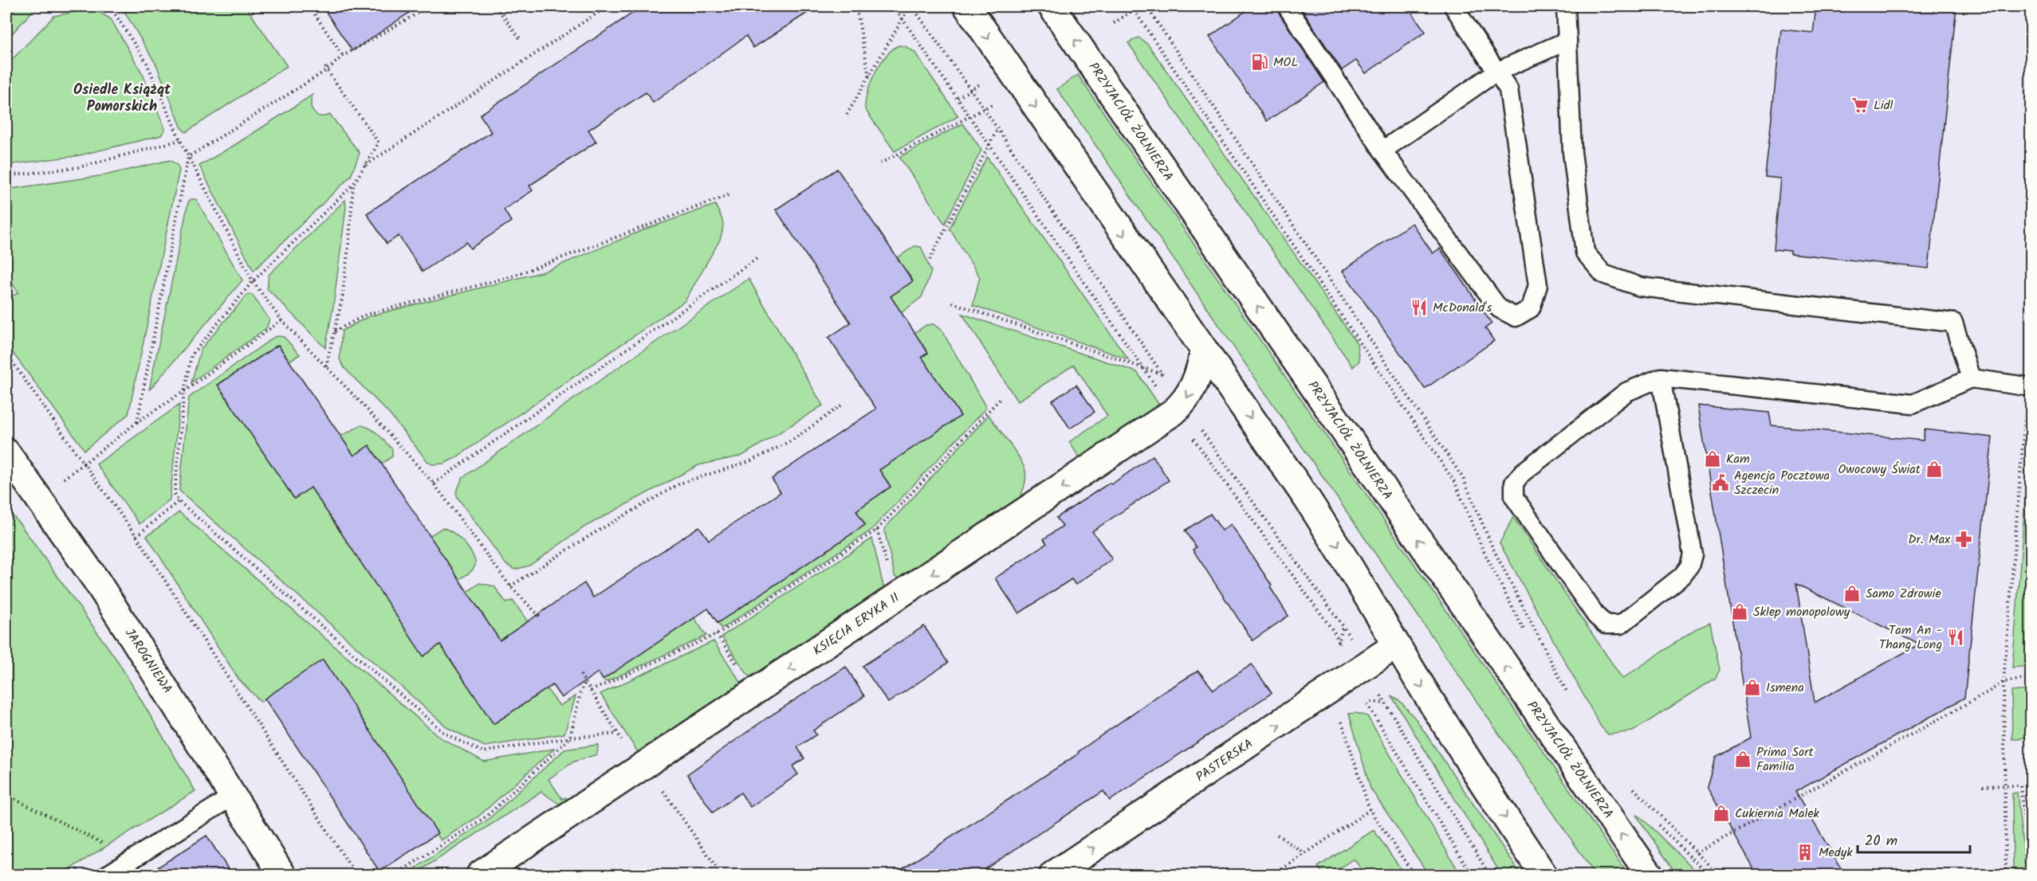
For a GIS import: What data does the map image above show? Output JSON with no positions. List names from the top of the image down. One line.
{"streets":{"street":["PRZYJACIÓŁ ŻOŁNIERZA","KSIĘCIA ERYKA II","JAROGNIEWA","PASTERSKA"]},"one_way":["KSIĘCIA ERYKA II","PASTERSKA"],"districts":["Osiedle Książąt Pomorskich"],"places":{"fuel station":["MOL"],"supermarket":["Lidl"],"restaurant":["McDonald's","Tam An - Thang Long"],"shop":["Kam","Owocowy Świat","Samo Zdrowie","Sklep monopolowy","Ismena","Prima Sort Familia","Cukiernia Malek"],"public building":["Agencja Pocztowa Szczecin"],"pharmacy":["Dr. Max"],"building":["Medyk"]},"scale_bar":"20 m"}
